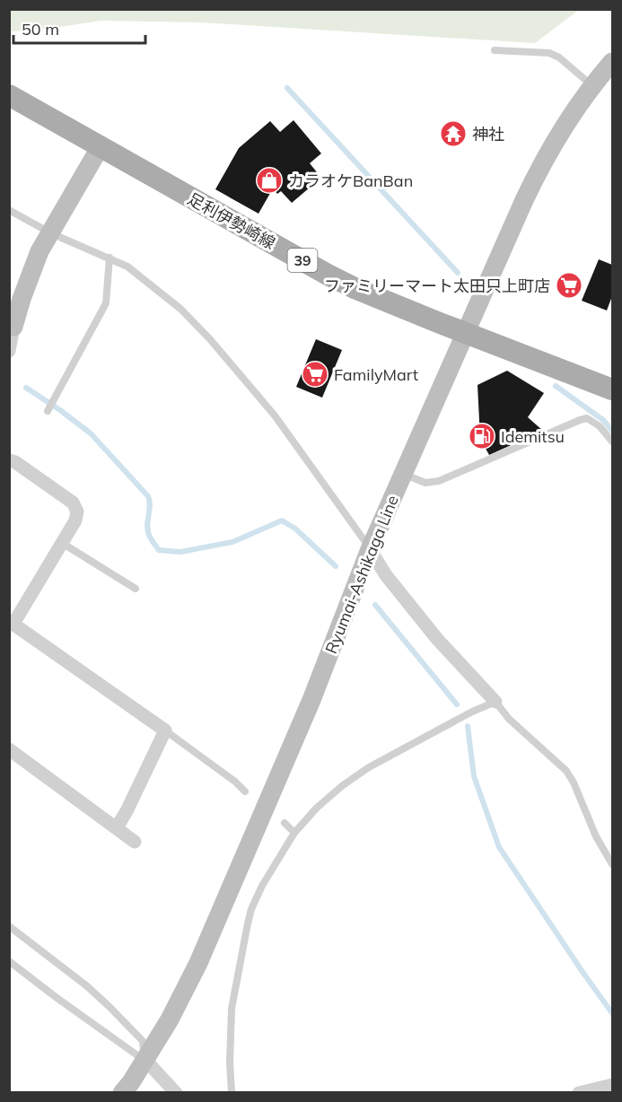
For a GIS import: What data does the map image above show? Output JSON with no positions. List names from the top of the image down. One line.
{"streets":{"main road":["足利伊勢崎線","39","Ryumai-Ashikaga Line"]},"crossings":[["足利伊勢崎線","Ryumai-Ashikaga Line"]],"places":{"temple":["神社"],"shop":["カラオケBanBan"],"supermarket":["ファミリーマート太田只上町店","FamilyMart"],"fuel station":["Idemitsu"]},"scale_bar":"50 m"}
